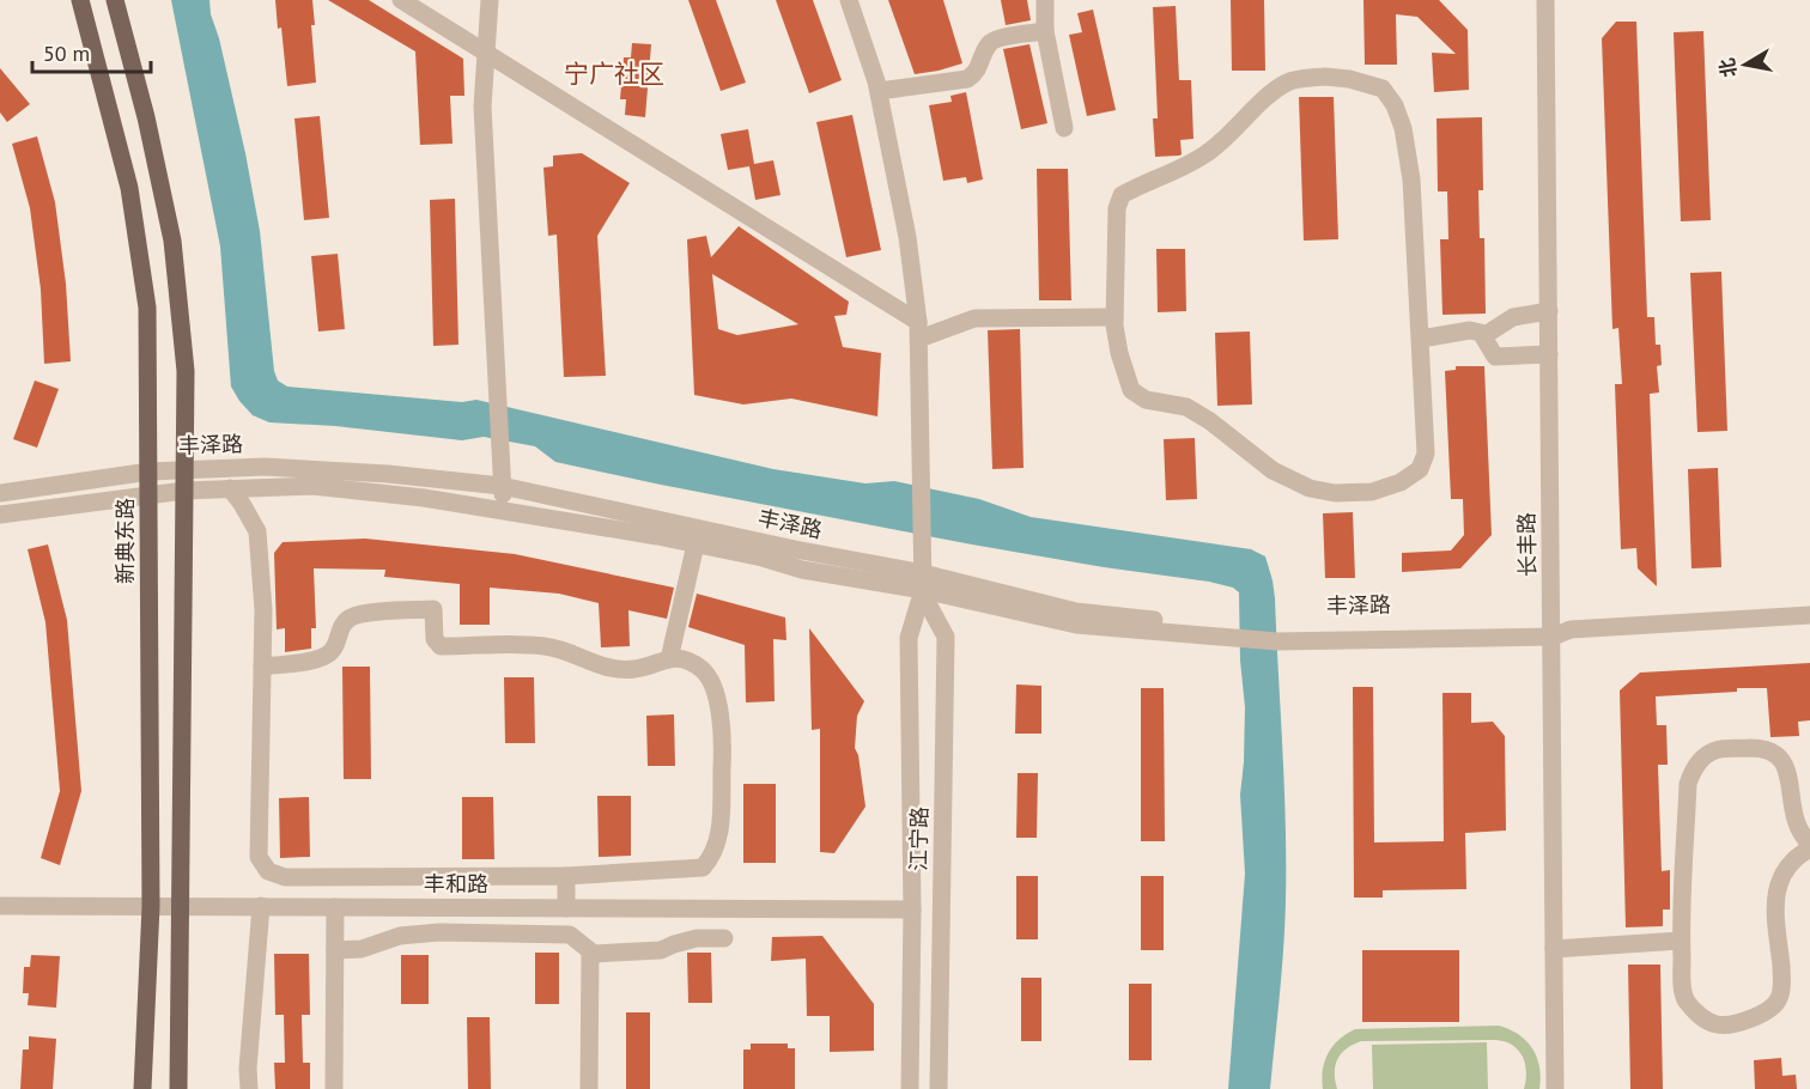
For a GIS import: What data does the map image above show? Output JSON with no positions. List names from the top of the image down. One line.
{"streets":{"main road":["新典东路"],"street":["丰泽路","长丰路","江宁路","丰和路"]},"crossings":[["丰泽路","新典东路"],["丰泽路","长丰路"],["丰泽路","江宁路"],["新典东路","丰和路"],["江宁路","丰和路"]],"districts":["宁广社区"],"scale_bar":"50 m","north":"left"}
